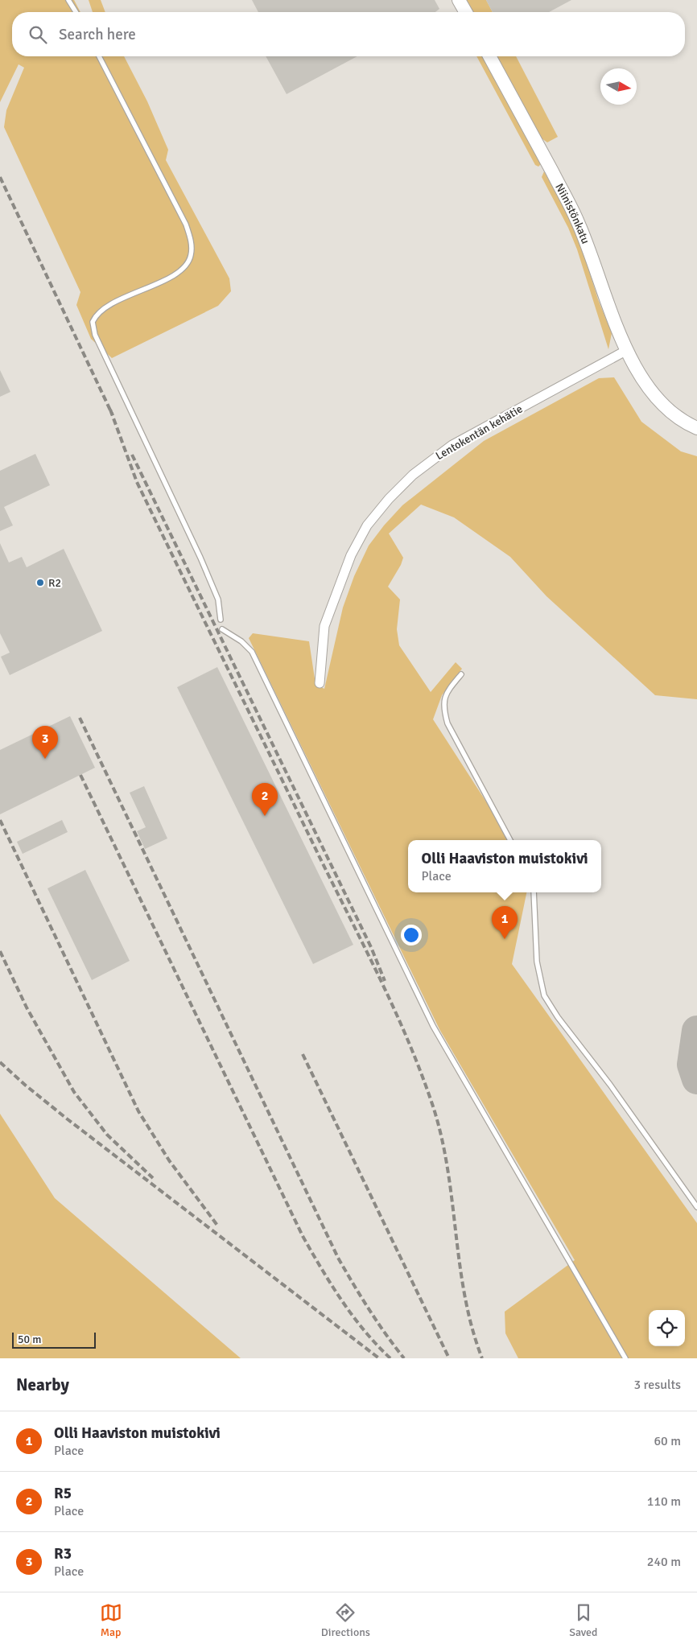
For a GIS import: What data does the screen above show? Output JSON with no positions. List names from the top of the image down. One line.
{"streets":{"street":["Niinistönkatu","Lentokentän kehätie"]},"crossings":[["Niinistönkatu","Lentokentän kehätie"]],"places":["R2"],"scale_bar":"50 m","north":"right","page":{"search":"Search here","pins":["3","2","1"],"popup":["Olli Haaviston muistokivi","Place"],"scale":"50 m","heading":["Nearby","3 results"],"list":[{"mark":"1","name":"Olli Haaviston muistokivi","note":"Place","value":"60 m"},{"mark":"2","name":"R5","note":"Place","value":"110 m"},{"mark":"3","name":"R3","note":"Place","value":"240 m"}],"nav":["Map","Directions","Saved"]}}
